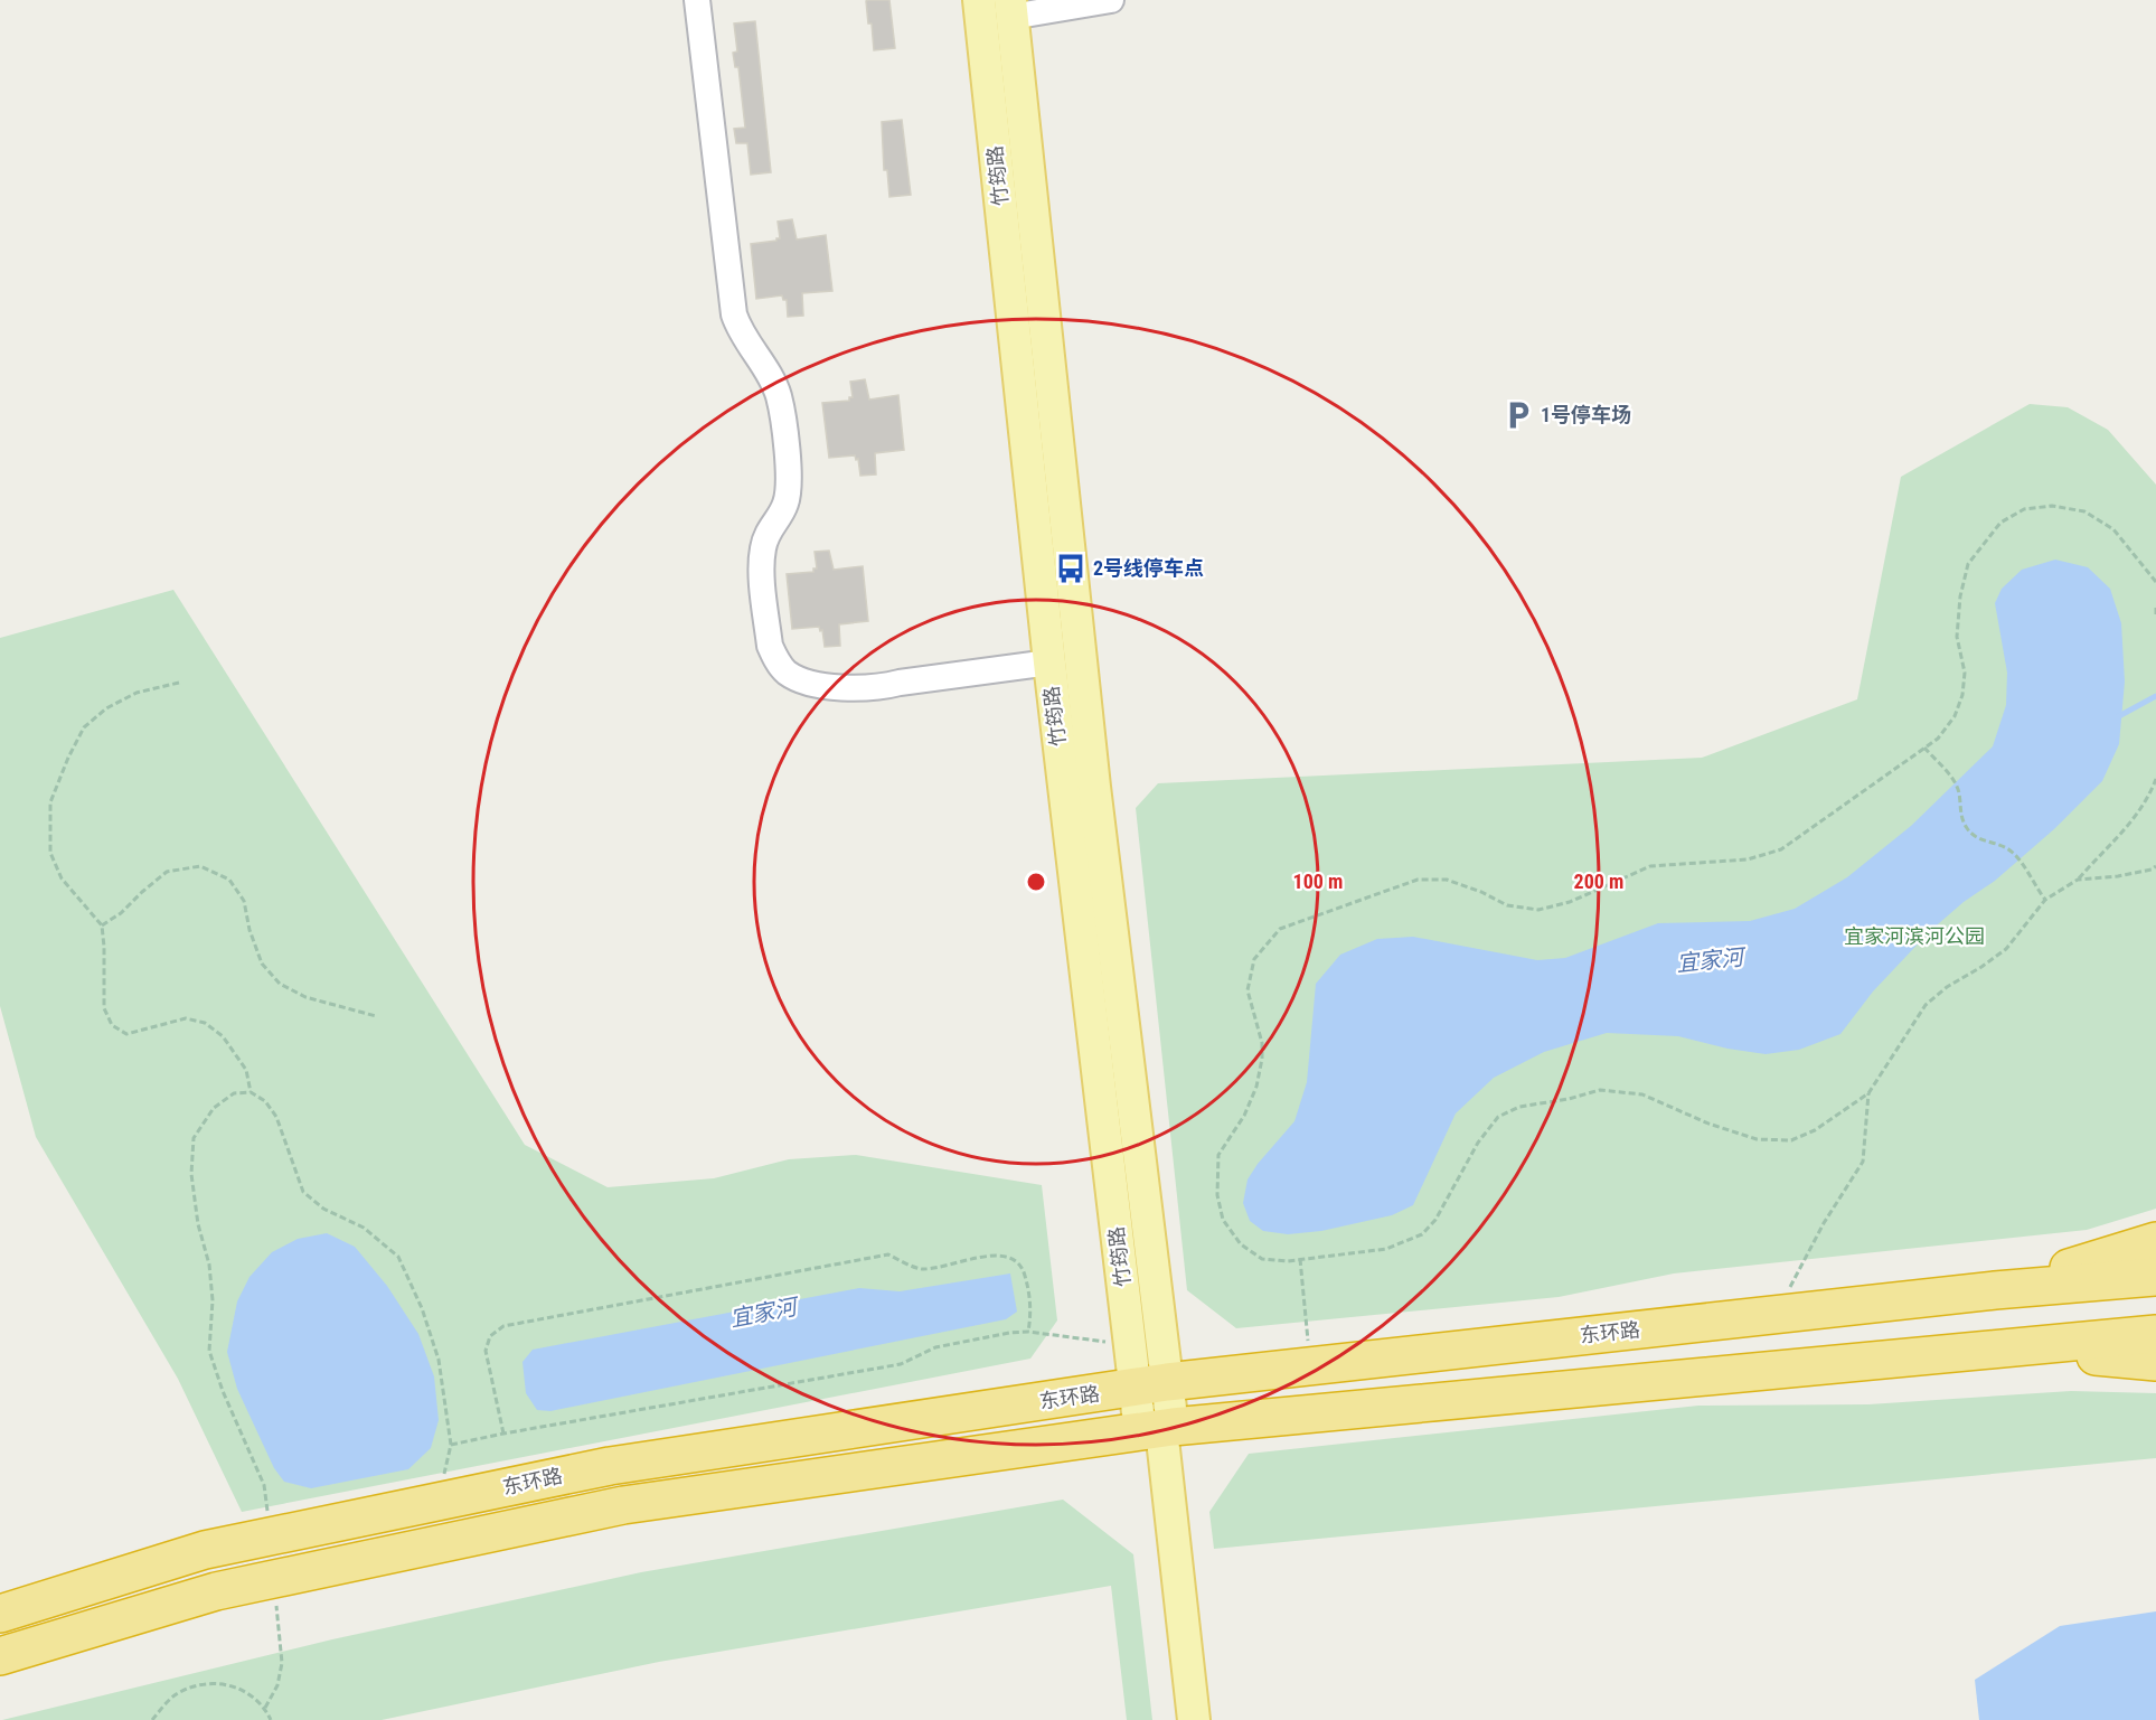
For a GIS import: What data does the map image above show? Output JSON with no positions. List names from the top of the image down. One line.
{"streets":{"highway":["东环路"],"main road":["竹筠路"]},"crossings":[["竹筠路","东环路"]],"water":["宜家河"],"parks":["宜家河滨河公园"],"places":{"parking":["1号停车场"],"bus stop":["2号线停车点"]},"rings":["100 m","200 m"]}
